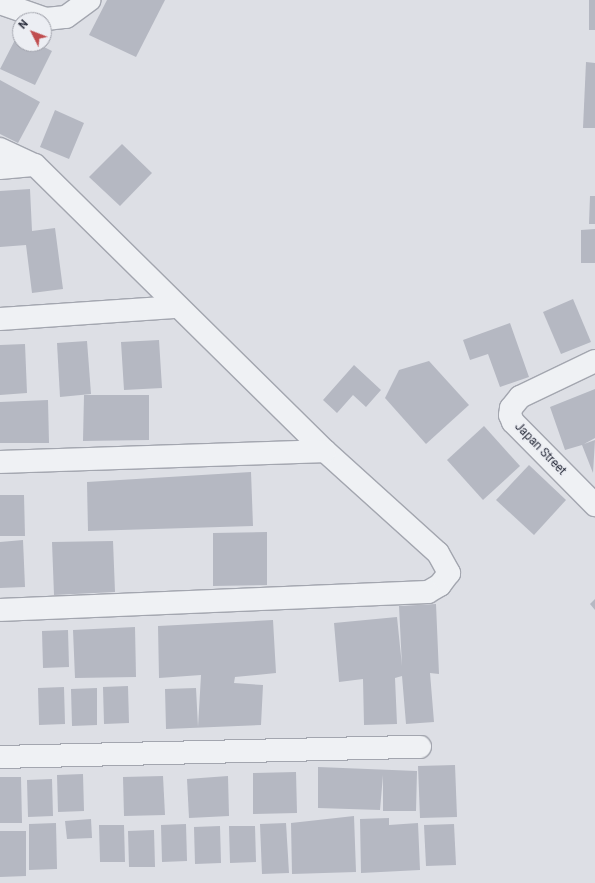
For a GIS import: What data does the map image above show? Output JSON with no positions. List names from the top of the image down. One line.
{"streets":{"street":["Japan Street"]},"north":"top left"}
